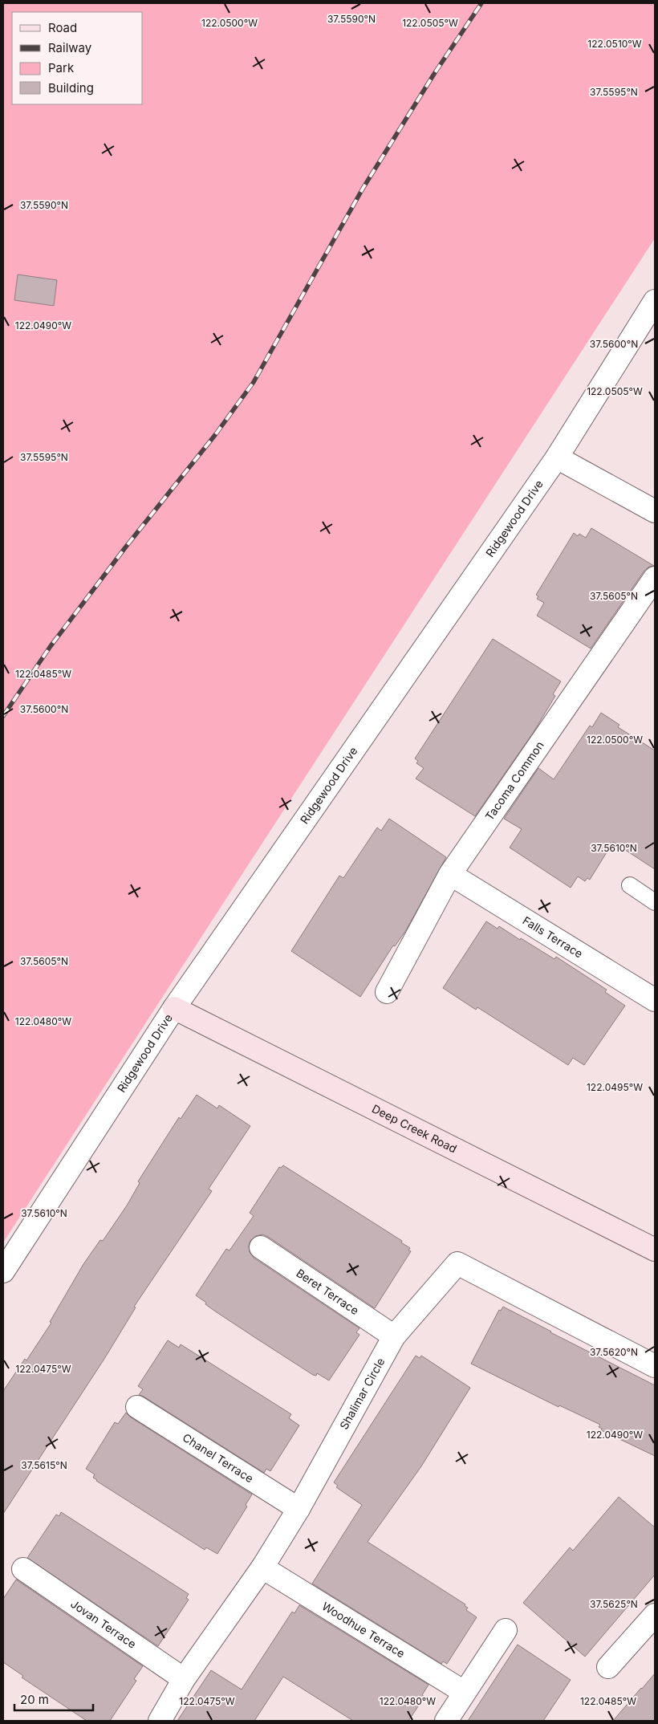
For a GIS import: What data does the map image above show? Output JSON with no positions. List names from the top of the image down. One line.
{"streets":{"street":["Ridgewood Drive","Tacoma Common","Falls Terrace","Deep Creek Road","Beret Terrace","Shalimar Circle","Chanel Terrace","Jovan Terrace","Woodhue Terrace"]},"crossings":[["Ridgewood Drive","Deep Creek Road"],["Tacoma Common","Falls Terrace"],["Beret Terrace","Shalimar Circle"],["Shalimar Circle","Chanel Terrace"],["Shalimar Circle","Jovan Terrace"],["Shalimar Circle","Woodhue Terrace"]],"legend":["Road","Railway","Park","Building"],"scale_bar":"20 m","coordinates":["37.5590°N","122.0500°W","122.0505°W","122.0510°W","37.5595°N","122.0490°W","37.5600°N","37.5605°N","122.0485°W","37.5610°N","122.0480°W","122.0495°W","37.5620°N","122.0475°W","37.5615°N","37.5625°N"]}
